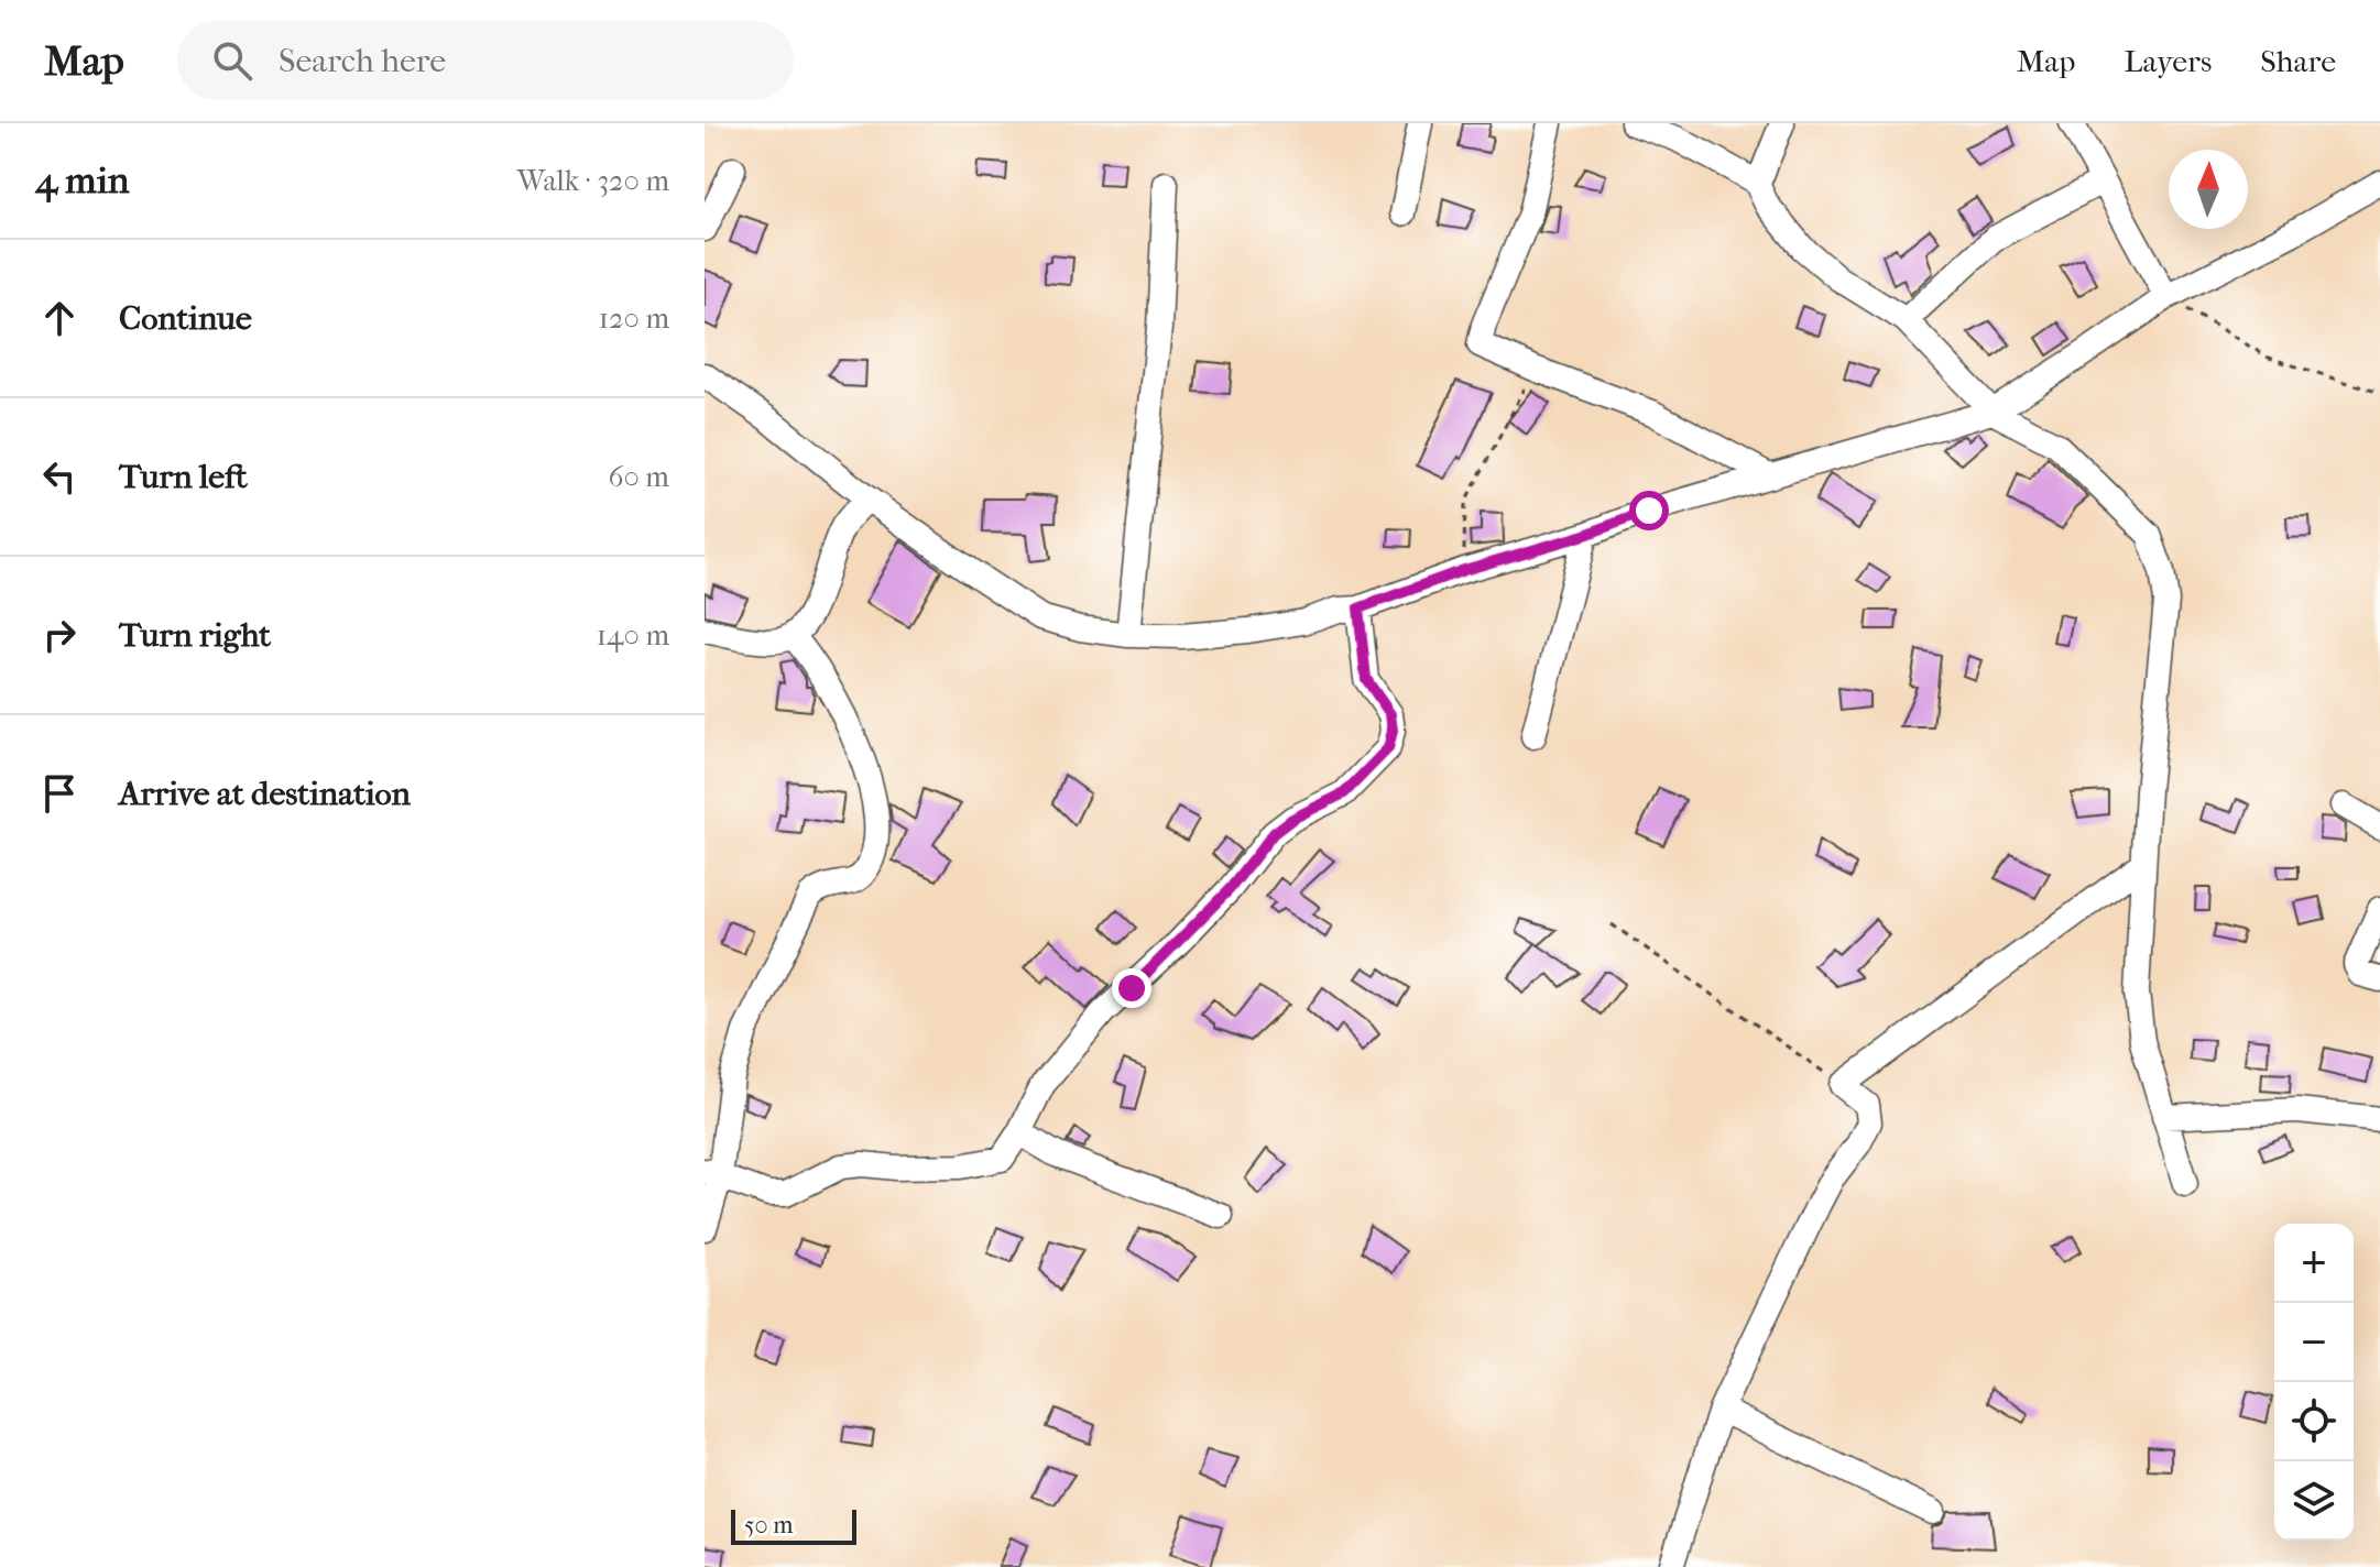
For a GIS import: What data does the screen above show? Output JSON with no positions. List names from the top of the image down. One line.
{"scale_bar":"50 m","north":"top","page":{"header":"Map","search":"Search here","nav":["Map","Layers","Share"],"heading":["4 min","Walk · 320 m"],"list":[["Continue","120 m"],["Turn left","60 m"],["Turn right","140 m"],"Arrive at destination"],"map_buttons":["+","−"],"scale":"50 m"}}
